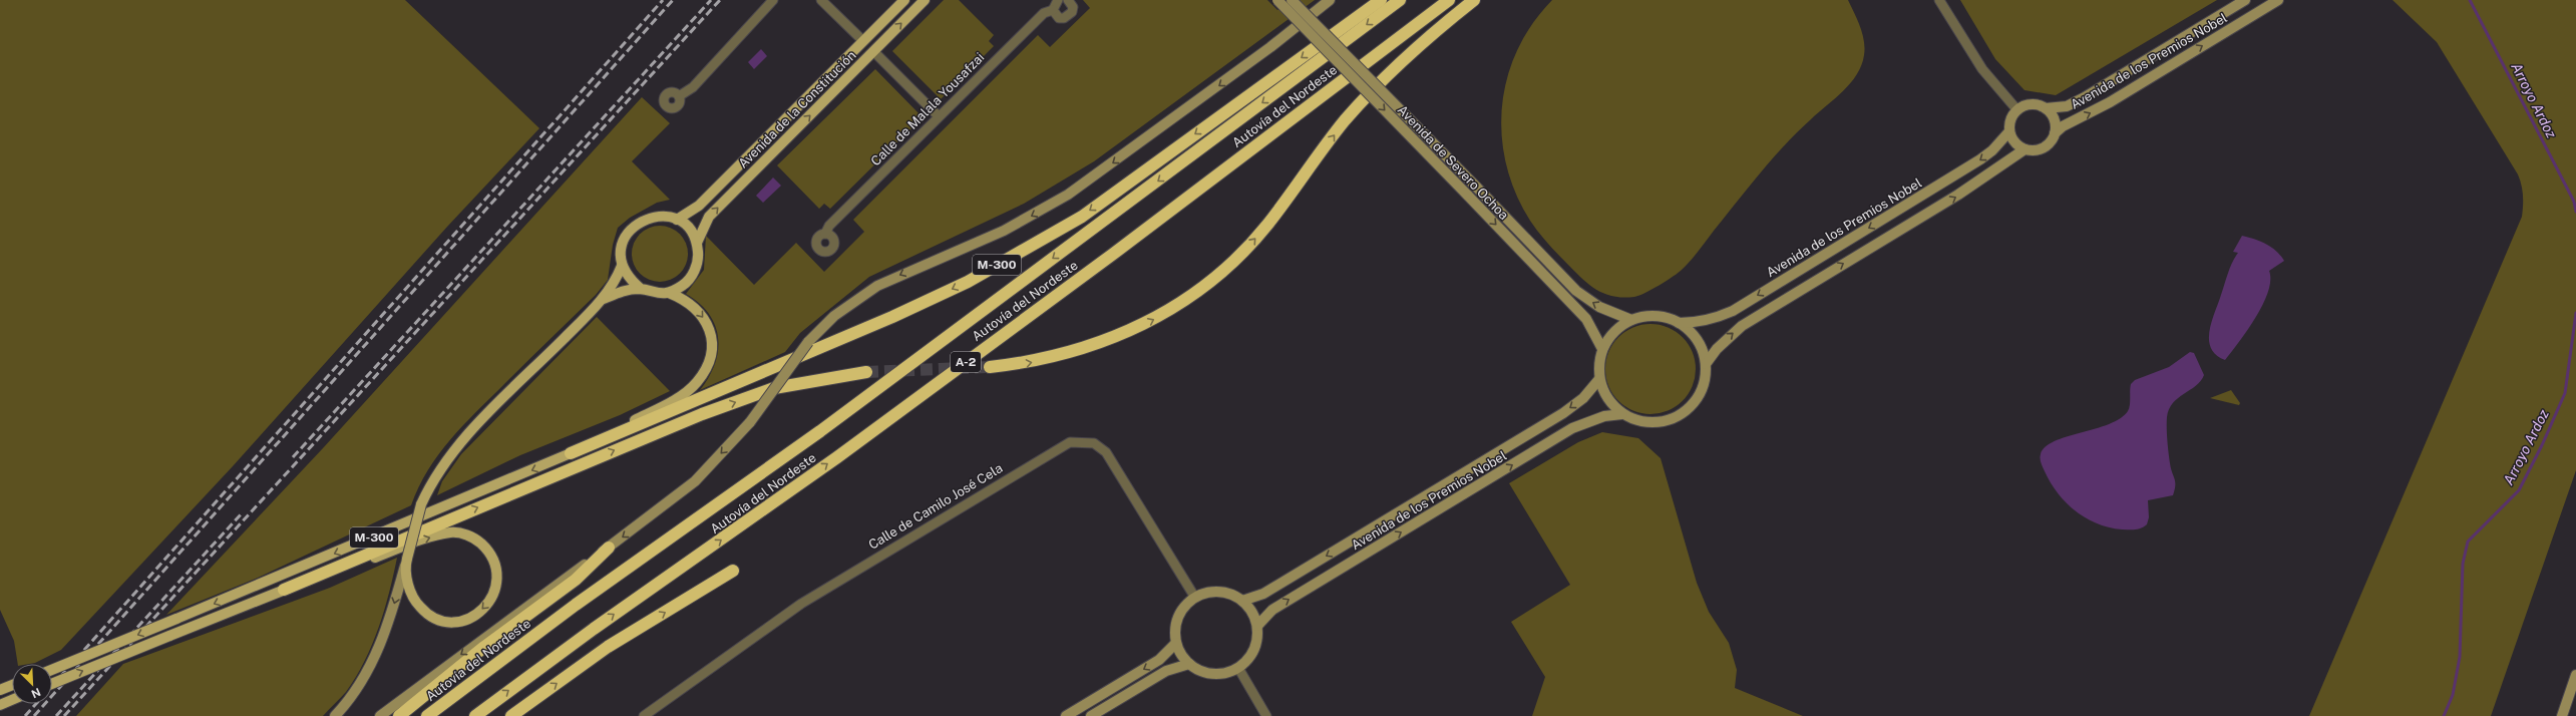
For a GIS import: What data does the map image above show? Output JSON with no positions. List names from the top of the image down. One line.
{"streets":{"highway":["Autovía del Nordeste","M-300","A-2"],"main road":["Avenida de la Constitución"],"street":["Avenida de los Premios Nobel","Calle de Malala Yousafzai","Avenida de Severo Ochoa","Calle de Camilo José Cela"]},"crossings":[["Avenida de los Premios Nobel","Avenida de Severo Ochoa"],["Avenida de los Premios Nobel","Calle de Camilo José Cela"]],"water":["Arroyo Ardoz"],"north":"bottom right"}
